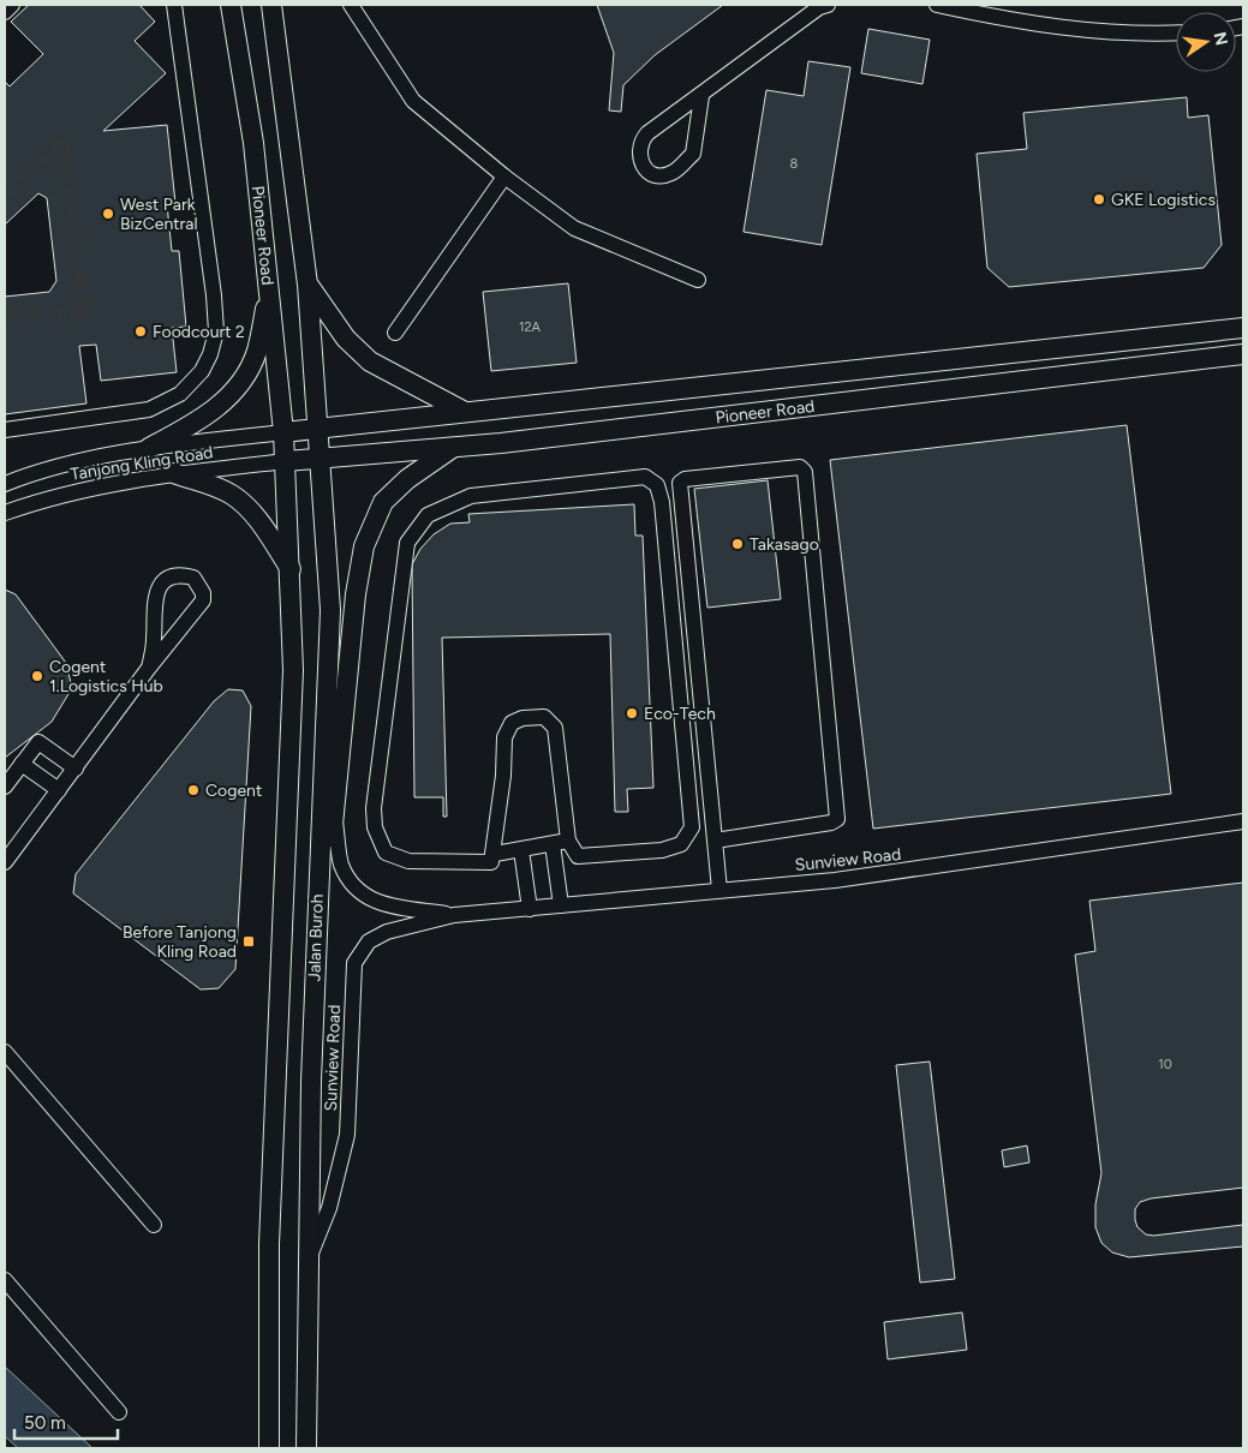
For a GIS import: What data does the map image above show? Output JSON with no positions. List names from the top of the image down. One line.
{"streets":{"main road":["Pioneer Road","Jalan Buroh"],"street":["Tanjong Kling Road","Sunview Road"]},"crossings":[["Pioneer Road","Tanjong Kling Road"],["Pioneer Road","Jalan Buroh"],["Tanjong Kling Road","Jalan Buroh"],["Sunview Road","Jalan Buroh"]],"places":{"other":["GKE Logistics","West Park BizCentral","Foodcourt 2","Takasago","Cogent 1.Logistics Hub","Eco-Tech","Cogent"],"transit":["Before Tanjong Kling Road"]},"house_numbers":["8","12A","10"],"scale_bar":"50 m","north":"right"}
